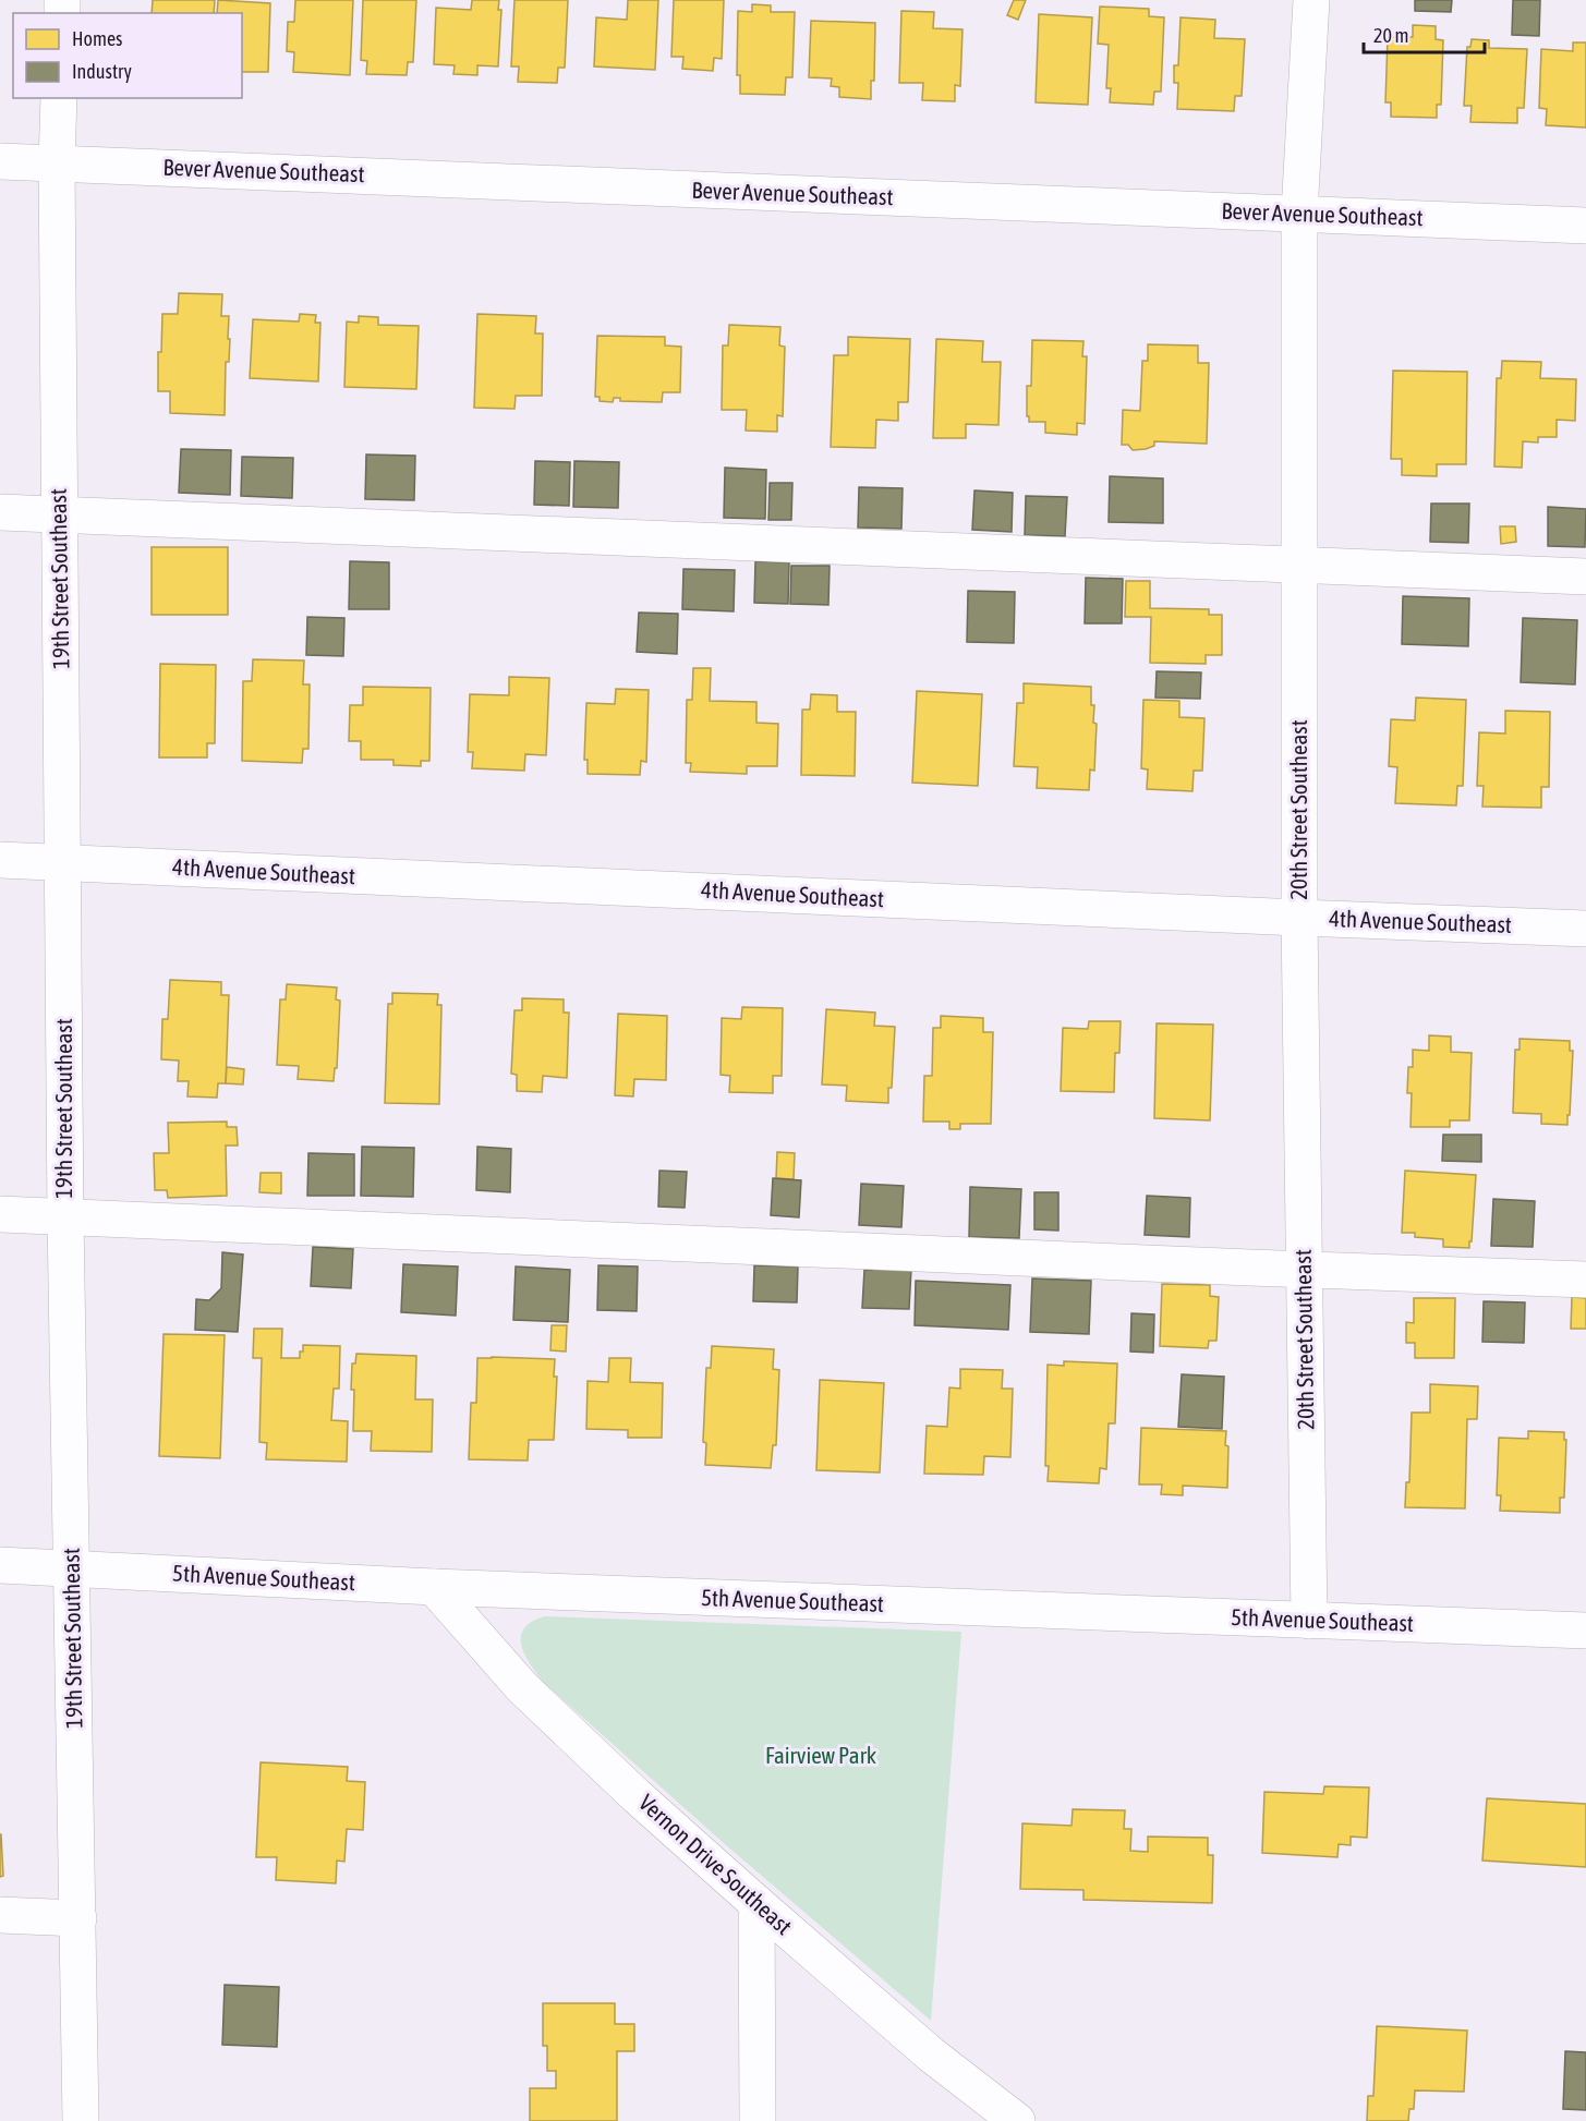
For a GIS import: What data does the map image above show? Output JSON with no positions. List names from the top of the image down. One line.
{"streets":{"street":["Bever Avenue Southeast","19th Street Southeast","20th Street Southeast","4th Avenue Southeast","5th Avenue Southeast","Vernon Drive Southeast"]},"crossings":[["Bever Avenue Southeast","19th Street Southeast"],["Bever Avenue Southeast","20th Street Southeast"],["19th Street Southeast","4th Avenue Southeast"],["19th Street Southeast","5th Avenue Southeast"],["20th Street Southeast","4th Avenue Southeast"],["20th Street Southeast","5th Avenue Southeast"],["5th Avenue Southeast","Vernon Drive Southeast"]],"parks":["Fairview Park"],"legend":["Homes","Industry"],"scale_bar":"20 m"}
